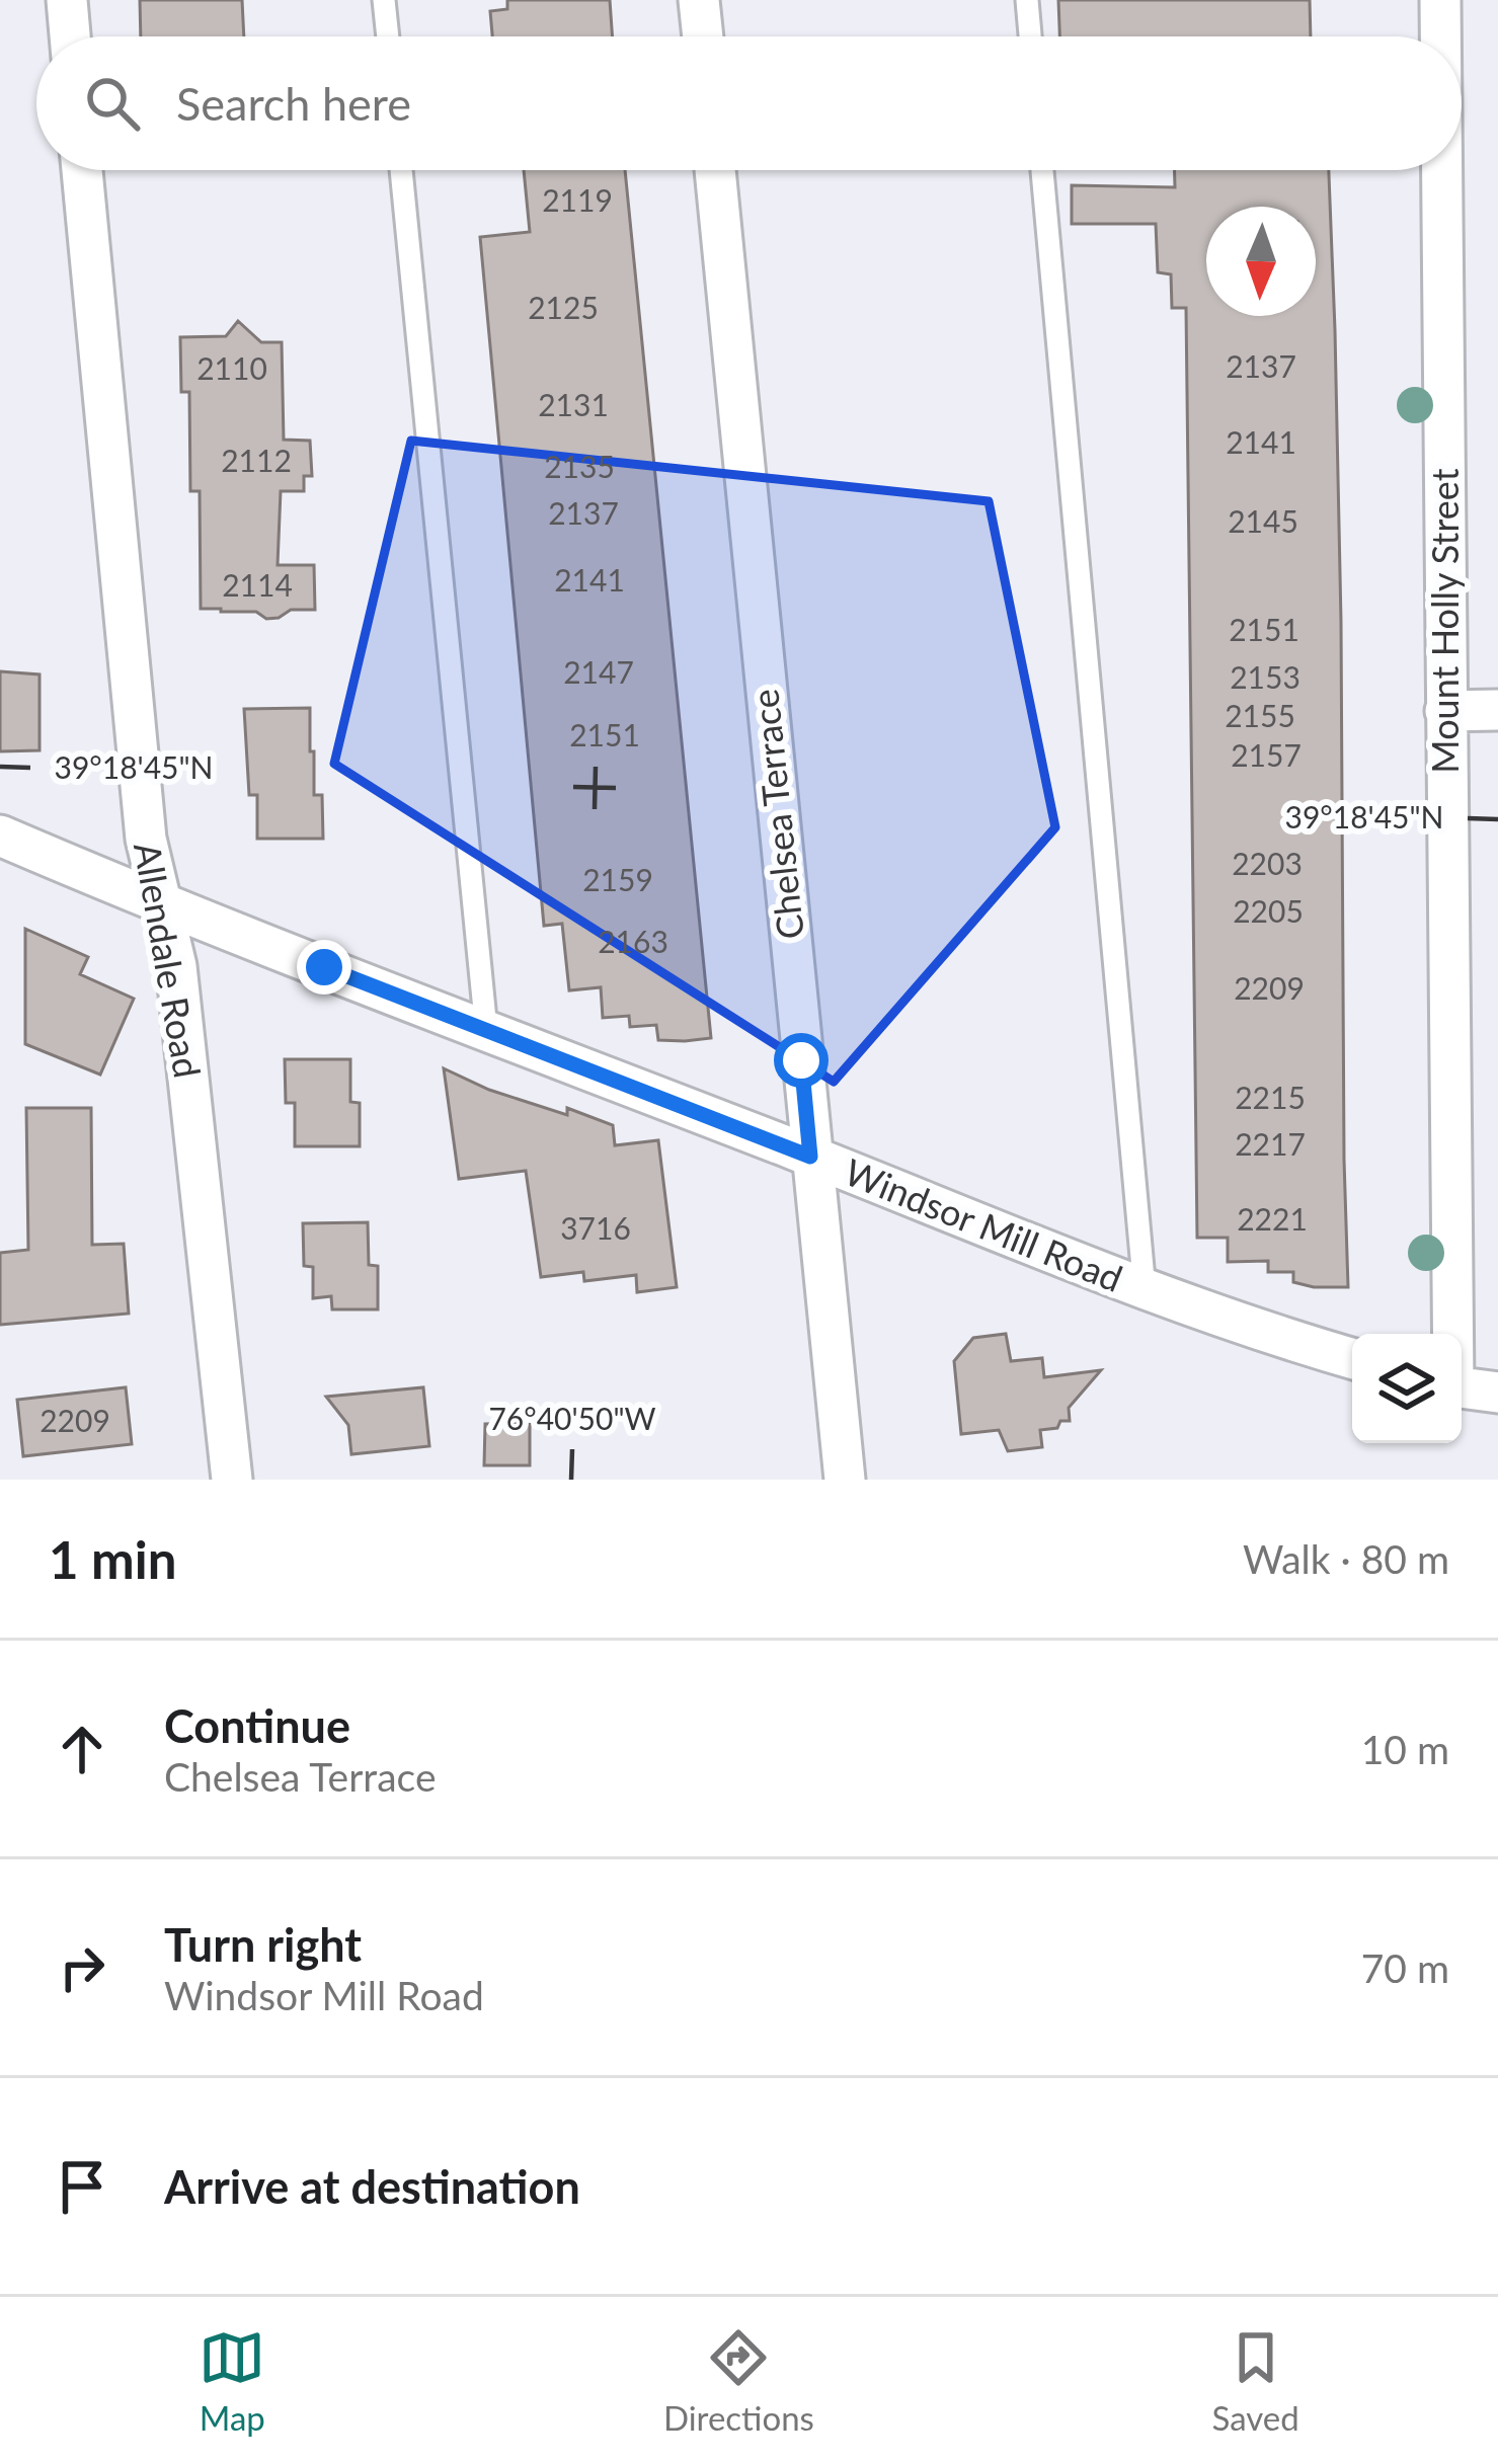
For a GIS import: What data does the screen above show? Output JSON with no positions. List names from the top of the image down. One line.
{"streets":{"street":["Mount Holly Street","Chelsea Terrace","Allendale Road","Windsor Mill Road"]},"crossings":[["Chelsea Terrace","Windsor Mill Road"],["Allendale Road","Windsor Mill Road"]],"house_numbers":["2119","2125","2137","2110","2131","2141","2112","2135","2137","2145","2141","2114","2151","2147","2153","2155","2151","2157","2203","2159","2205","2163","2209","2215","2217","2221","3716","2209"],"north":"bottom","page":{"search":"Search here","heading":["1 min","Walk · 80 m"],"list":[["Continue","Chelsea Terrace","10 m"],["Turn right","Windsor Mill Road","70 m"],"Arrive at destination"],"nav":["Map","Directions","Saved"]},"coordinates":["39°18'45\"N","76°40'50\"W"]}
